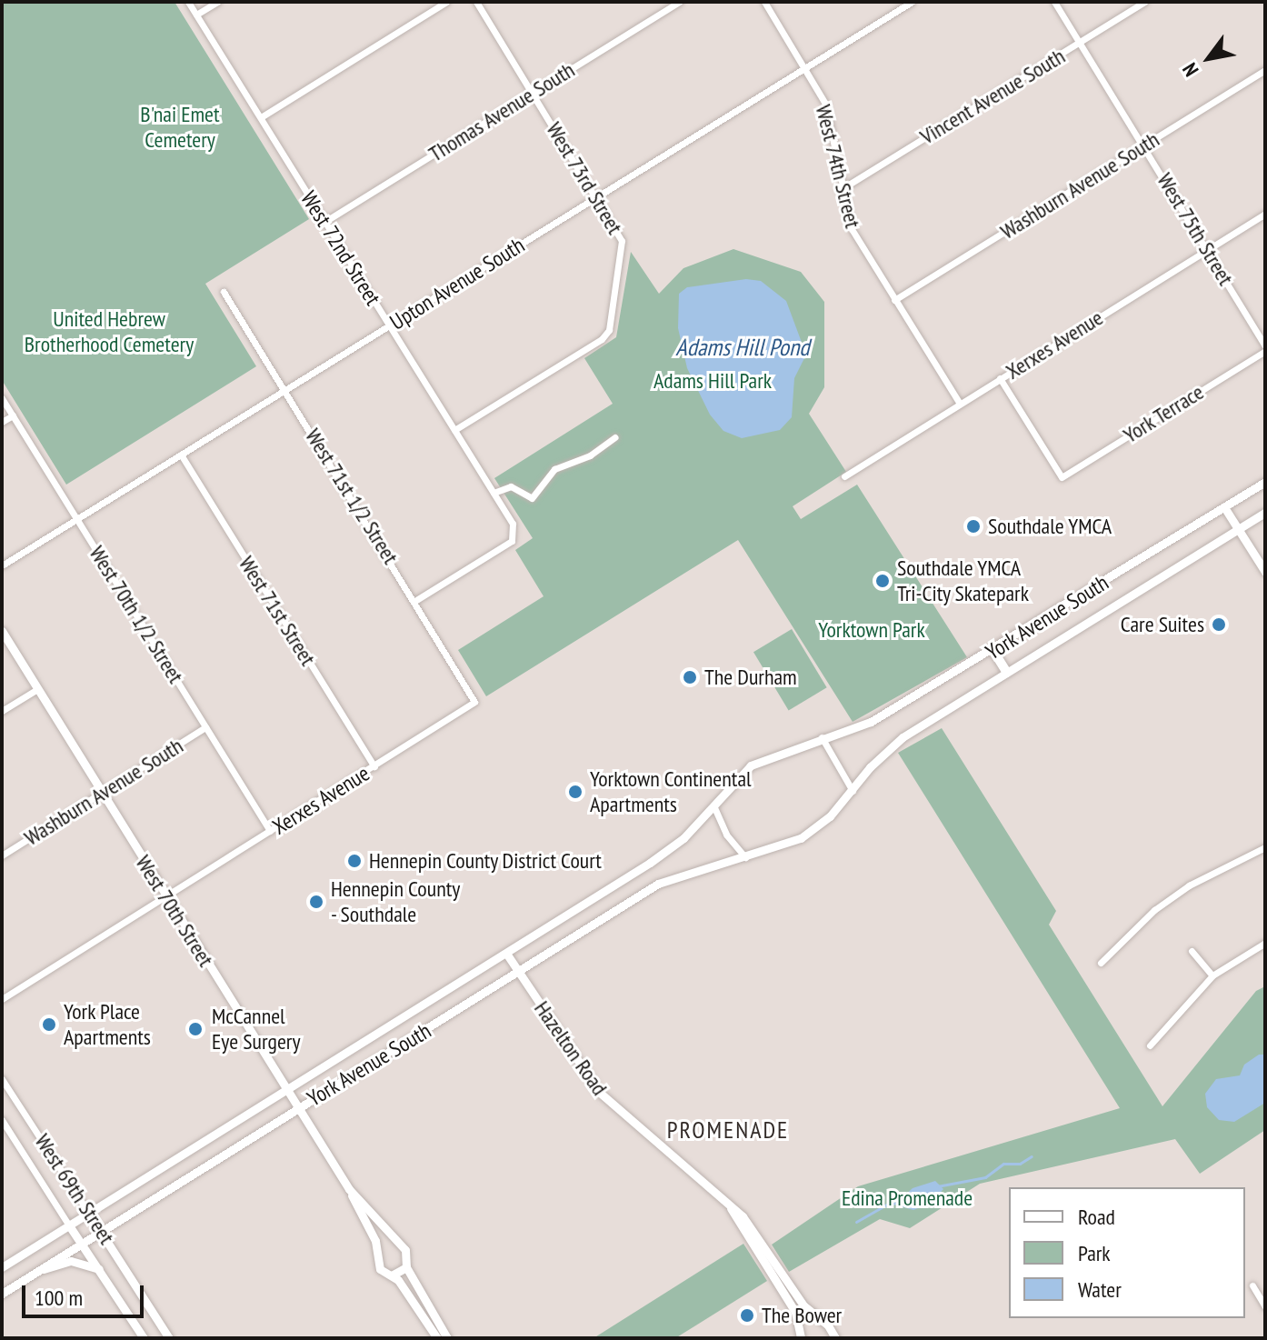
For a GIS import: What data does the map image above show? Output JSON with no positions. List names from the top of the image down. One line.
{"streets":{"street":["Vincent Avenue South","Thomas Avenue South","West 74th Street","West 73rd Street","Washburn Avenue South","West 75th Street","West 72nd Street","Upton Avenue South","Xerxes Avenue","York Terrace","West 71st 1/2 Street","West 71st Street","West 70th 1/2 Street","York Avenue South","West 70th Street","Hazelton Road","West 69th Street"]},"crossings":[["Vincent Avenue South","West 74th Street"],["Vincent Avenue South","West 75th Street"],["Thomas Avenue South","West 73rd Street"],["Thomas Avenue South","West 72nd Street"],["West 74th Street","Washburn Avenue South"],["West 74th Street","Upton Avenue South"],["West 74th Street","Xerxes Avenue"],["West 73rd Street","West 72nd Street"],["West 73rd Street","Upton Avenue South"],["Washburn Avenue South","West 75th Street"],["Washburn Avenue South","West 70th 1/2 Street"],["Washburn Avenue South","West 70th Street"],["West 75th Street","Xerxes Avenue"],["West 75th Street","York Terrace"],["West 72nd Street","Upton Avenue South"],["West 72nd Street","West 71st 1/2 Street"],["Upton Avenue South","West 71st 1/2 Street"],["Upton Avenue South","West 71st Street"],["Upton Avenue South","West 70th 1/2 Street"],["Xerxes Avenue","York Terrace"],["Xerxes Avenue","West 71st 1/2 Street"],["Xerxes Avenue","West 71st Street"],["Xerxes Avenue","West 70th 1/2 Street"],["Xerxes Avenue","West 70th Street"],["York Avenue South","West 70th Street"],["York Avenue South","Hazelton Road"],["York Avenue South","West 69th Street"]],"districts":["PROMENADE"],"water":["Adams Hill Pond"],"parks":["B'nai Emet Cemetery","United Hebrew Brotherhood Cemetery","Adams Hill Park","Yorktown Park","Edina Promenade"],"places":["Southdale YMCA","Southdale YMCA Tri-City Skatepark","Care Suites","The Durham","Yorktown Continental Apartments","Hennepin County District Court","Hennepin County - Southdale","York Place Apartments","McCannel Eye Surgery","The Bower"],"legend":["Road","Park","Water"],"scale_bar":"100 m","north":"bottom left"}
